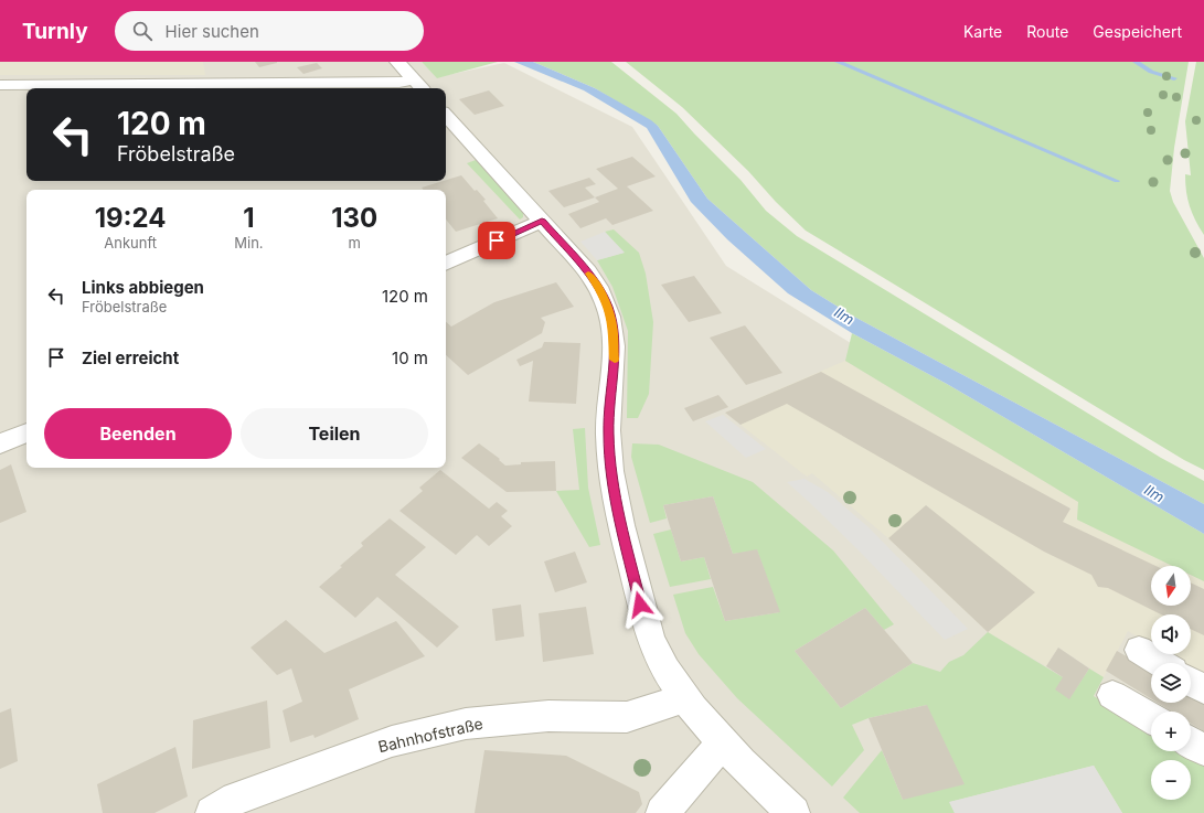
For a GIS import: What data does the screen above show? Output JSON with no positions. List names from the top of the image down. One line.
{"streets":{"street":["Bahnhofstraße"]},"water":["Ilm"],"north":"bottom","page":{"header":"Turnly","search":"Hier suchen","nav":["Karte","Route","Gespeichert"],"turn":["120 m","Fröbelstraße"],"eta":["19:24","Ankunft","1","Min.","130","m"],"list":[{"name":"Links abbiegen","note":"Fröbelstraße","value":"120 m"},{"name":"Ziel erreicht","value":"10 m"}],"buttons":["Beenden","Teilen"],"map_buttons":["+","−"]}}
